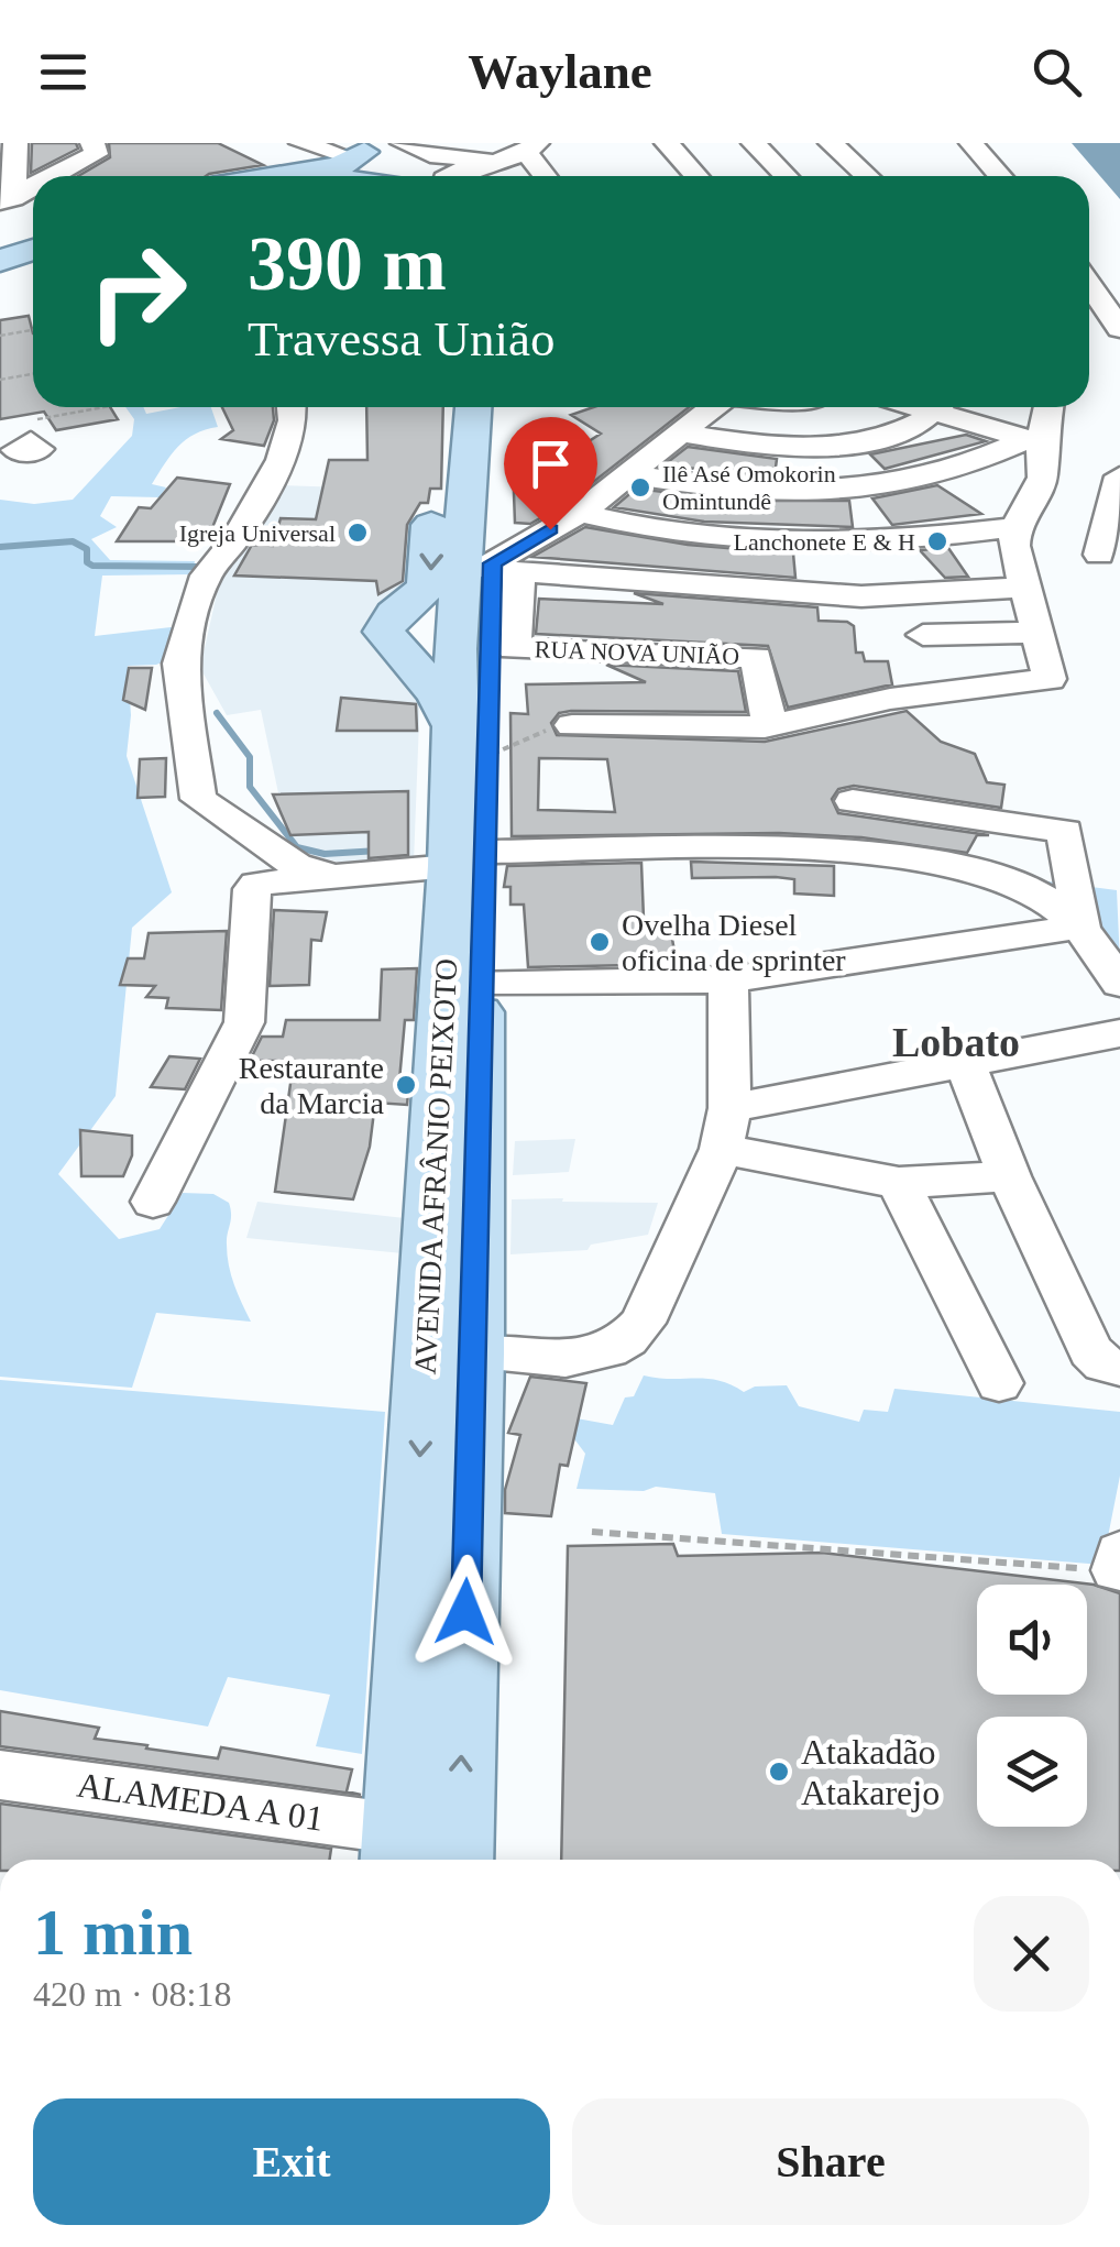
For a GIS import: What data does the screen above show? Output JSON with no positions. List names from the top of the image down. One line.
{"streets":{"main road":["AVENIDA AFRÂNIO PEIXOTO"],"street":["RUA NOVA UNIÃO","ALAMEDA A 01"]},"crossings":[["RUA NOVA UNIÃO","AVENIDA AFRÂNIO PEIXOTO"],["AVENIDA AFRÂNIO PEIXOTO","ALAMEDA A 01"]],"districts":["Lobato"],"places":["Ilê Asé Omokorin Omintundê","Igreja Universal","Lanchonete E & H","Ovelha Diesel oficina de sprinter","Restaurante da Marcia","Atakadão Atakarejo"],"page":{"header":"Waylane","turn":["390 m","Travessa União"],"heading":["1 min","420 m · 08:18"],"buttons":["Exit","Share"]}}
